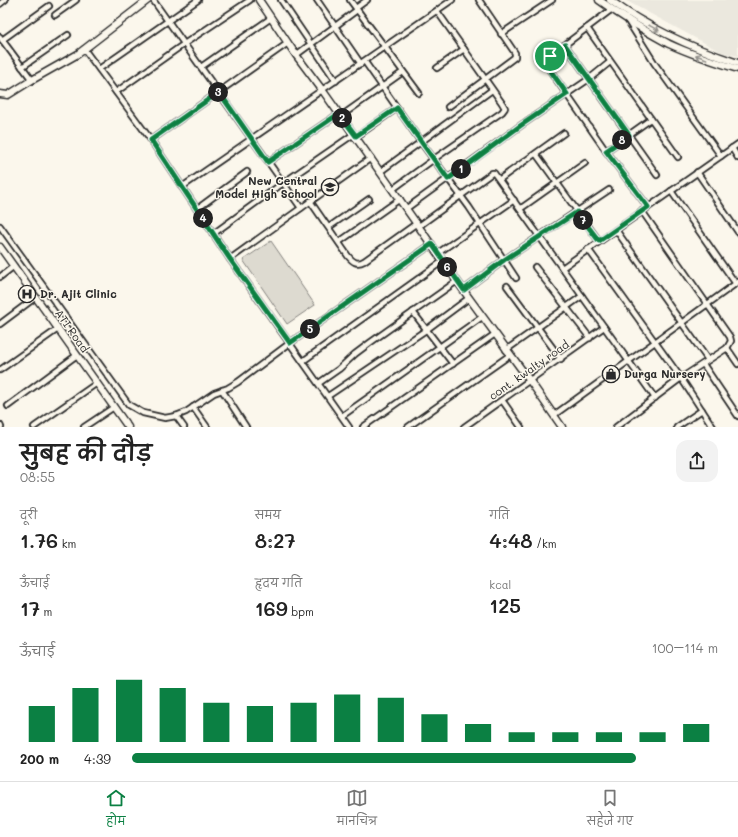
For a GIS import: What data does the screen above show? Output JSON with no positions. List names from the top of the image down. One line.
{"streets":{"street":["ATI Road","cont. kwalty road"]},"places":{"school or university":["New Central Model High School"],"hospital":["Dr. Ajit Clinic"],"shop":["Durga Nursery"]},"page":{"pins":["3","2","8","1","4","7","6","5"],"heading":["सुबह की दौड़","08:55"],"stats":[["दूरी","1.76 km"],["समय","8:27"],["गति","4:48 /km"],["ऊँचाई","17 m"],["हृदय गति","169 bpm"],["kcal","125"]],"chart":["ऊँचाई","100–114 m"],"list":[{"name":"200 m","note":"4:39"}],"tabs":["होम","मानचित्र","सहेजे गए"]}}
